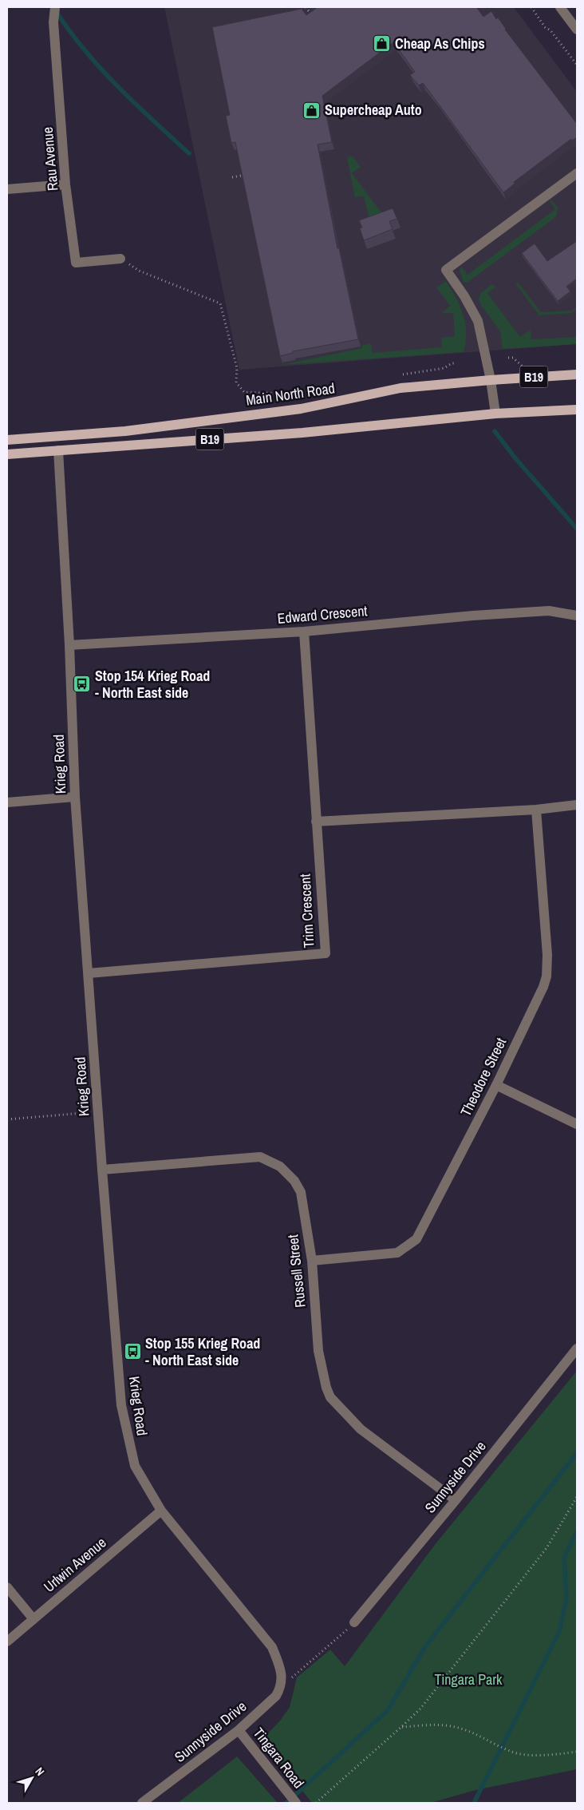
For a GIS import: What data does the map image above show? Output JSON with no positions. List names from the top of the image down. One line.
{"streets":{"main road":["B19","Main North Road"],"street":["Rau Avenue","Edward Crescent","Krieg Road","Trim Crescent","Theodore Street","Russell Street","Sunnyside Drive","Urlwin Avenue","Tingara Road"]},"crossings":[["B19","Krieg Road"],["Edward Crescent","Krieg Road"],["Edward Crescent","Trim Crescent"],["Krieg Road","Trim Crescent"],["Krieg Road","Russell Street"],["Krieg Road","Sunnyside Drive"],["Krieg Road","Urlwin Avenue"],["Theodore Street","Russell Street"],["Russell Street","Sunnyside Drive"],["Sunnyside Drive","Tingara Road"]],"parks":["Tingara Park"],"places":{"shop":["Cheap As Chips","Supercheap Auto"],"bus stop":["Stop 154 Krieg Road - North East side","Stop 155 Krieg Road - North East side"]},"north":"top right"}
